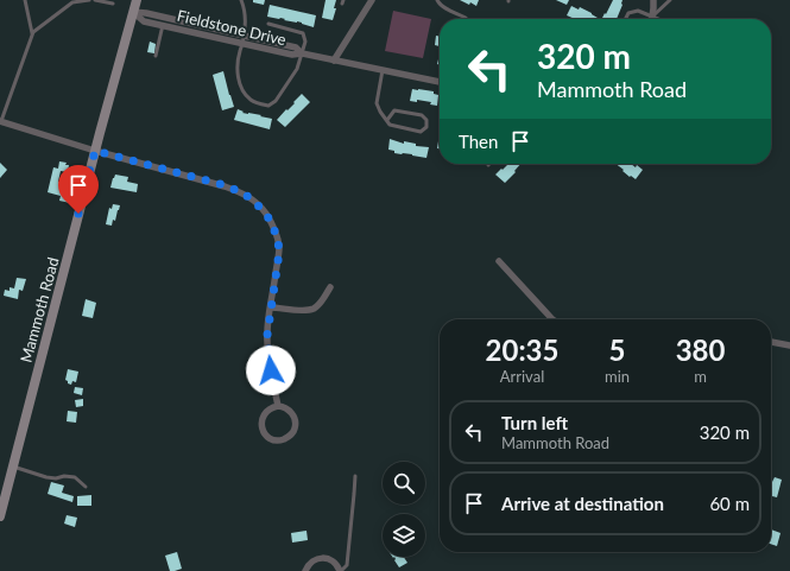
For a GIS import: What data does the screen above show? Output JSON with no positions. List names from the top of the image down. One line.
{"streets":{"main road":["Mammoth Road"],"street":["Fieldstone Drive"]},"crossings":[["Fieldstone Drive","Mammoth Road"]],"page":{"turn":["320 m","Mammoth Road"],"then":"Then","eta":["20:35","Arrival","5","min","380","m"],"list":[{"name":"Turn left","note":"Mammoth Road","value":"320 m"},{"name":"Arrive at destination","value":"60 m"}]}}
